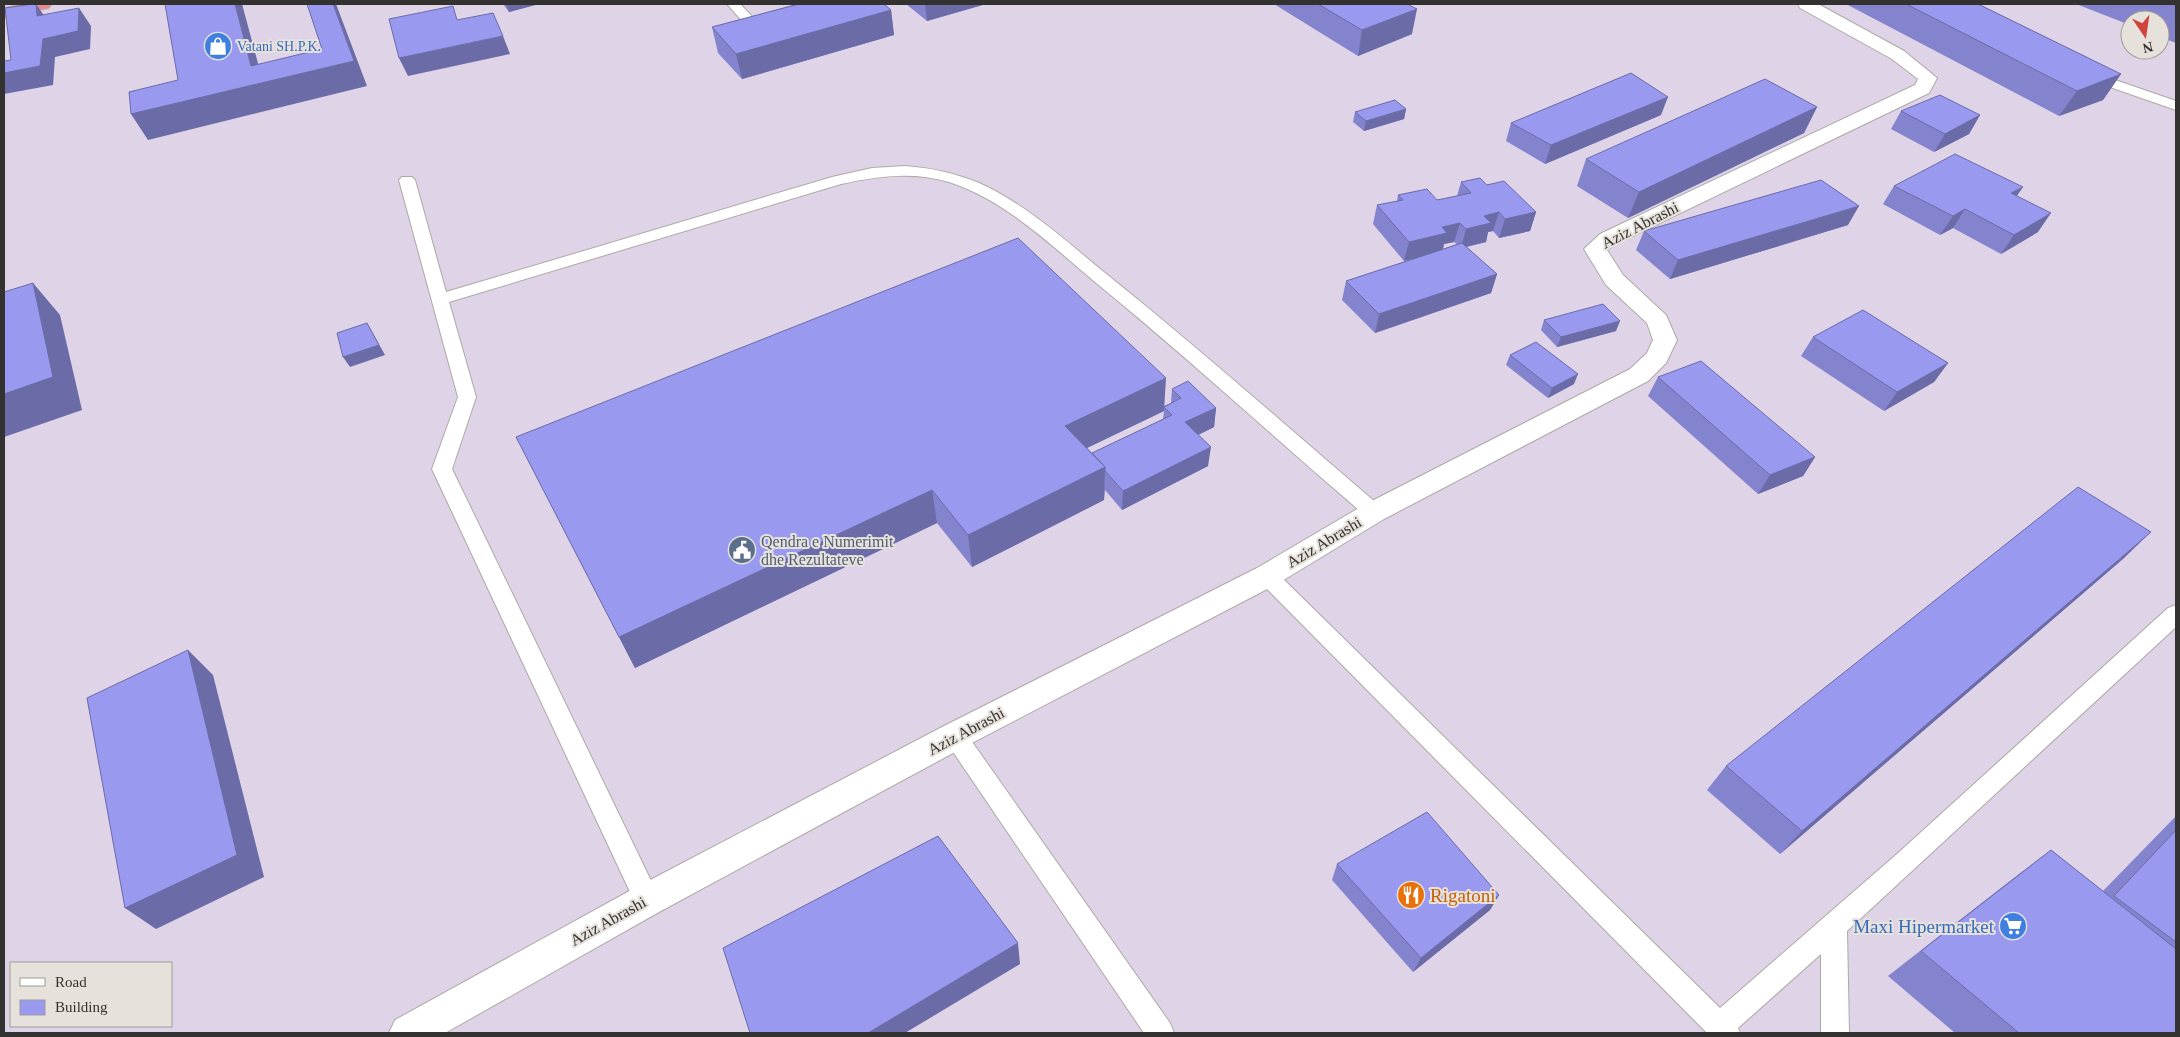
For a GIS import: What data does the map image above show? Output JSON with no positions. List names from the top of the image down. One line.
{"streets":{"street":["Aziz Abrashi"]},"places":{"shop":["Vatani SH.P.K."],"public building":["Qendra e Numerimit dhe Rezultateve"],"restaurant":["Rigatoni"],"supermarket":["Maxi Hipermarket"]},"legend":["Road","Building"],"north":"bottom"}
